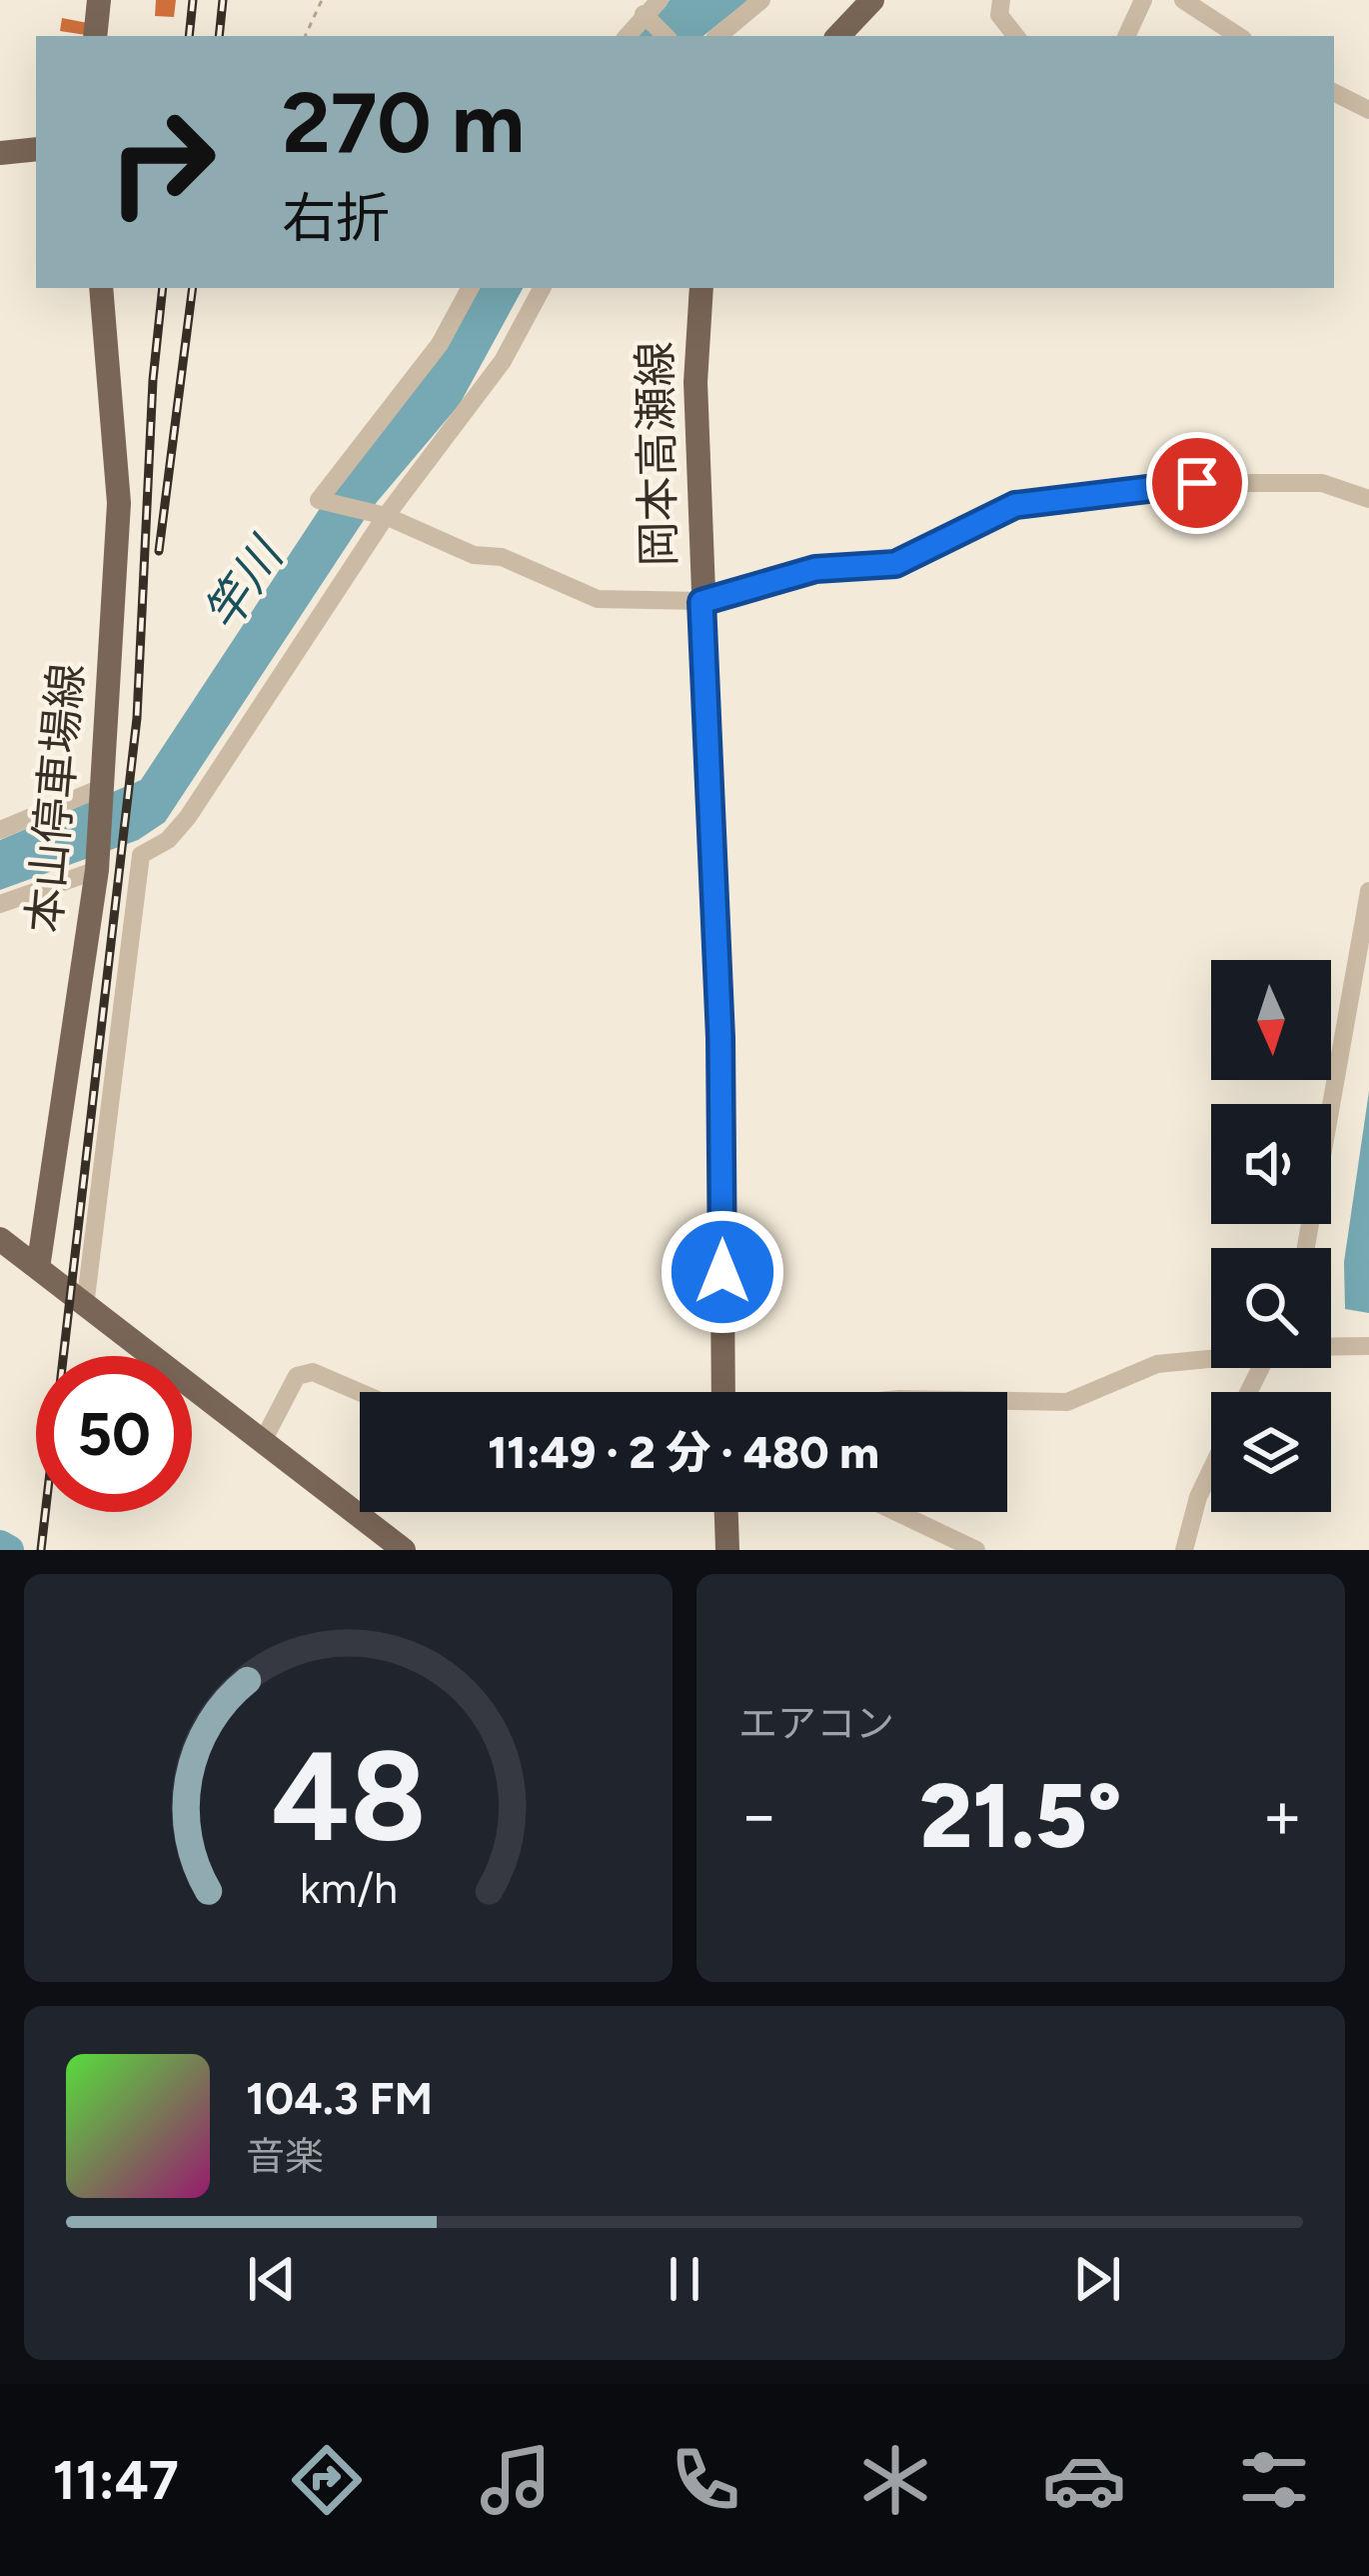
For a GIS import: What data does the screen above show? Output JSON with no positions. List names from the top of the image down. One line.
{"streets":{"main road":["岡本高瀬線","本山停車場線"]},"water":["竿川"],"north":"bottom","page":{"turn":["270 m","右折"],"limit":"50","trip":"11:49 · 2 分 · 480 m","tile":"エアコン","heat":["−","21.5°","+"],"song":["104.3 FM","音楽"],"tabs":"11:47","gauge":["48","km/h"]}}
